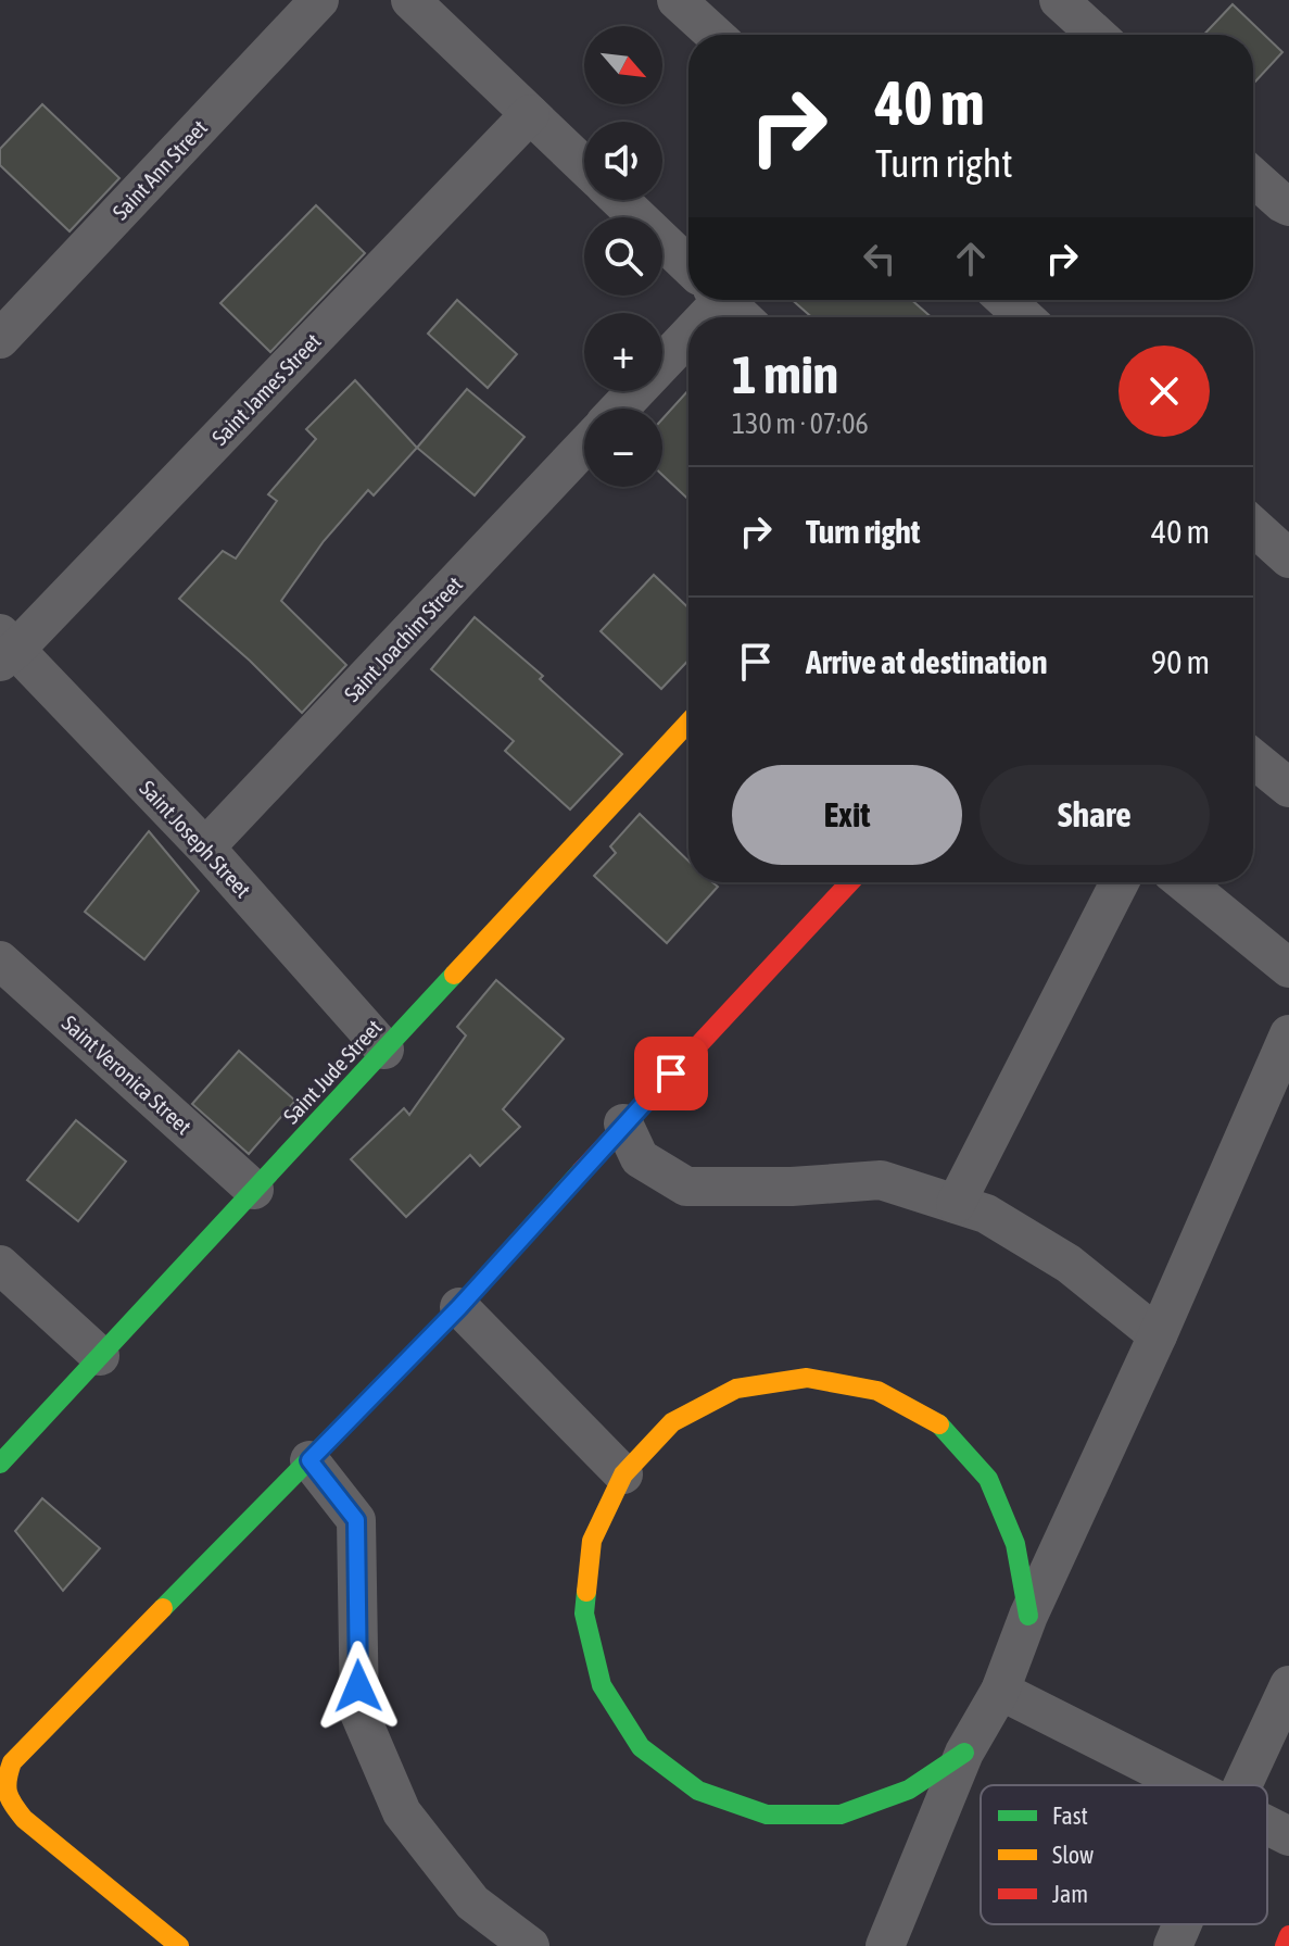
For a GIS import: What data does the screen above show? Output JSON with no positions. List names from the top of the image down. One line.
{"streets":{"street":["Saint Ann Street","Saint James Street","Saint Joachim Street","Saint Joseph Street","Saint Jude Street","Saint Veronica Street"]},"crossings":[["Saint James Street","Saint Joseph Street"],["Saint Joachim Street","Saint Joseph Street"],["Saint Joseph Street","Saint Jude Street"],["Saint Jude Street","Saint Veronica Street"]],"legend":["Fast","Slow","Jam"],"north":"bottom right","page":{"map_buttons":["+","−"],"turn":["40 m","Turn right"],"heading":["1 min","130 m · 07:06"],"list":[{"name":"Turn right","value":"40 m"},{"name":"Arrive at destination","value":"90 m"}],"buttons":["Exit","Share"]}}
